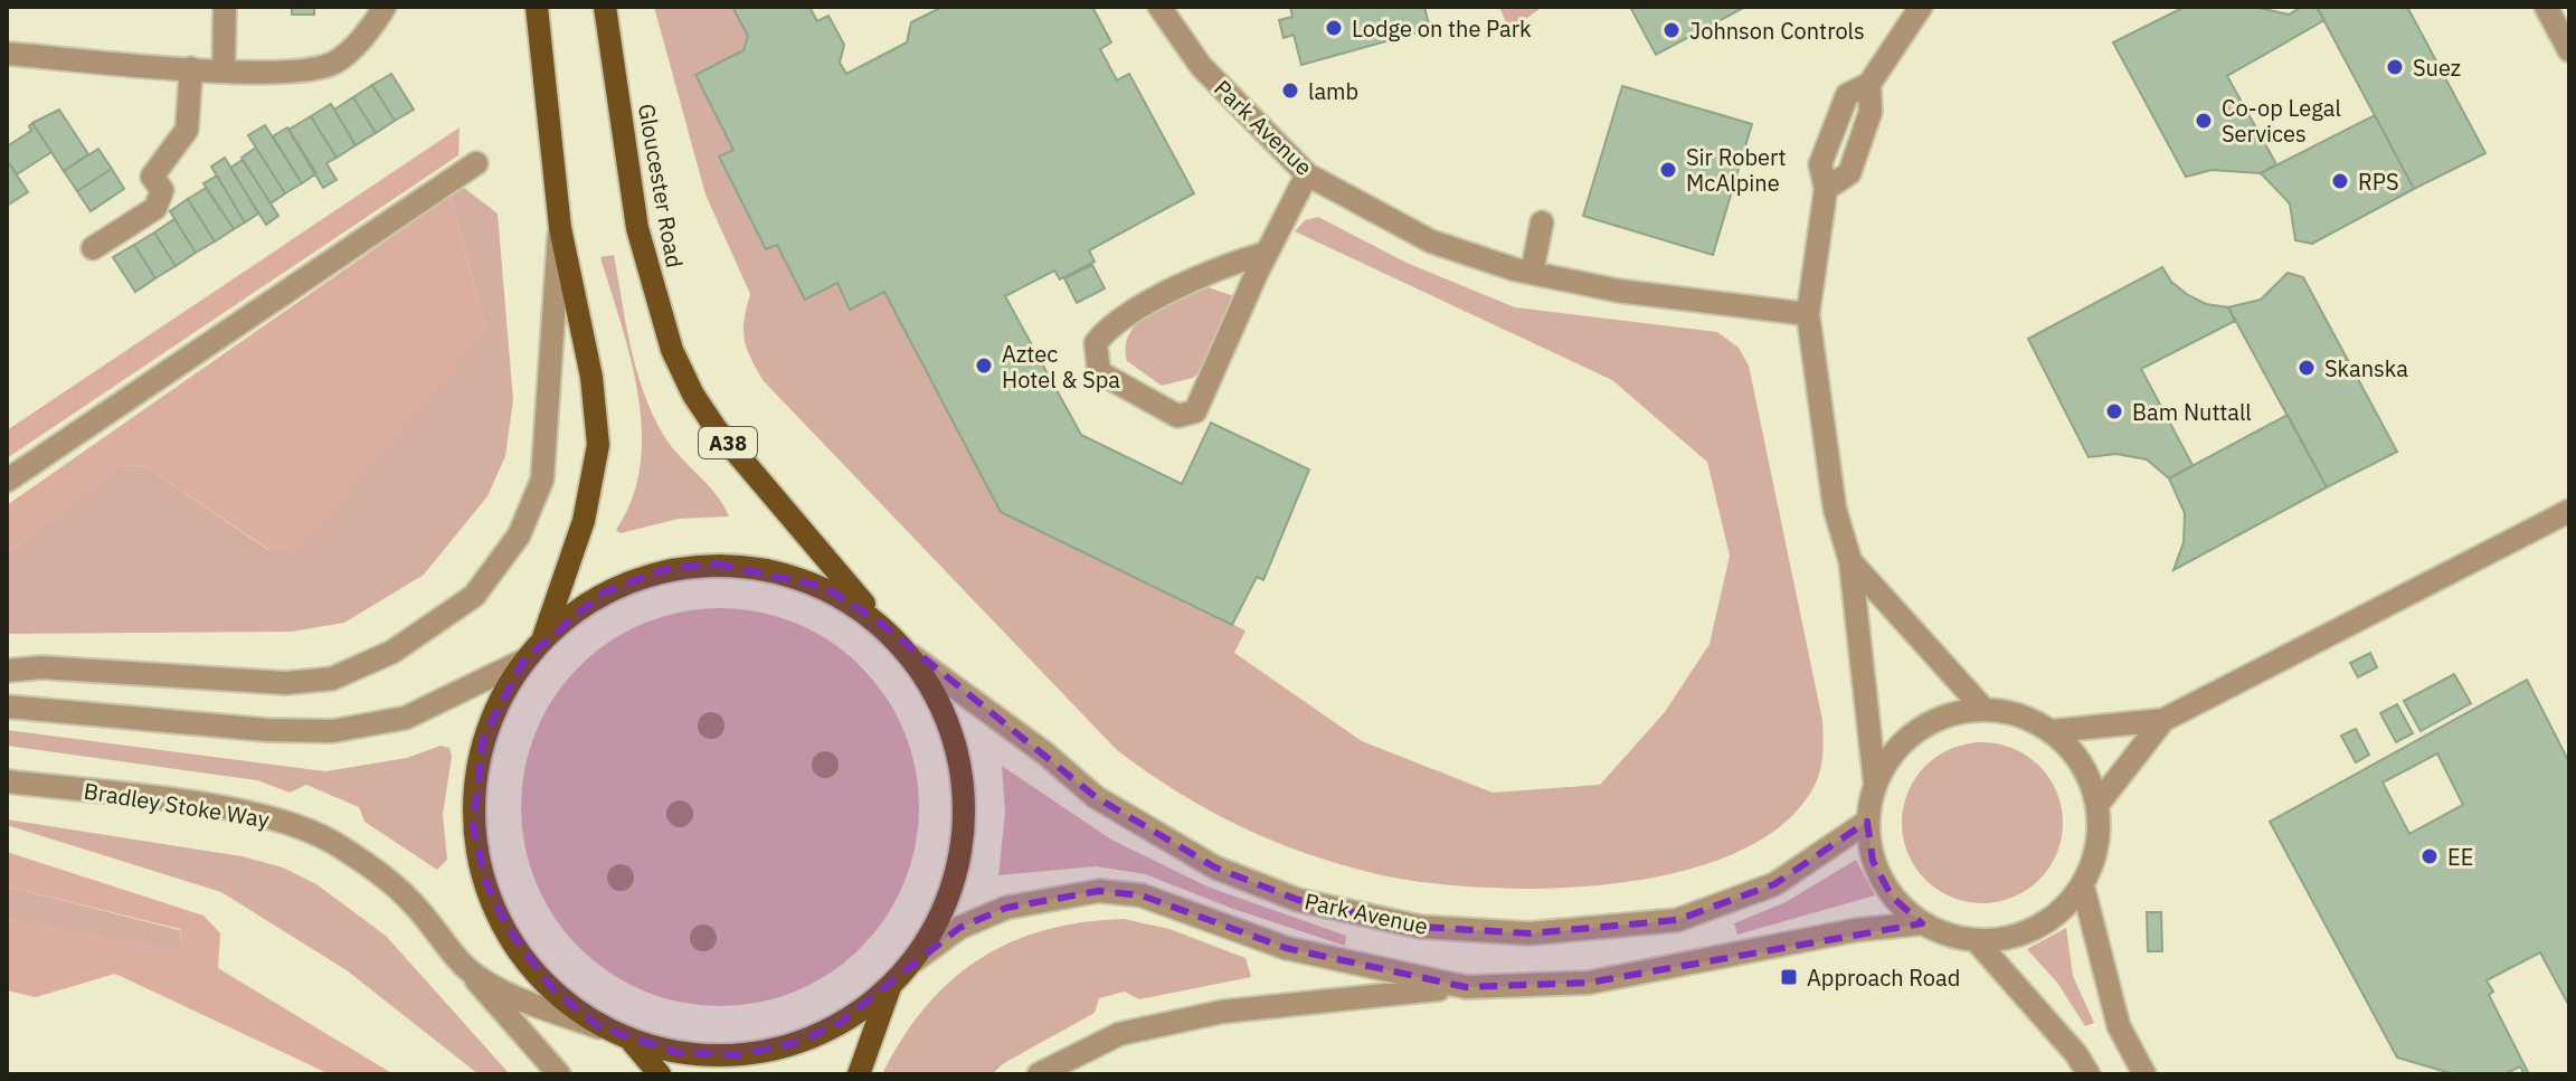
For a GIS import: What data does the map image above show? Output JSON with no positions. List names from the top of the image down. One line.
{"streets":{"main road":["Gloucester Road","A38"],"street":["Park Avenue","Bradley Stoke Way"]},"places":{"other":["Lodge on the Park","Johnson Controls","Suez","lamb","Co-op Legal Services","Sir Robert McAlpine","RPS","Aztec Hotel & Spa","Skanska","Bam Nuttall","EE"],"transit":["Approach Road"]}}
